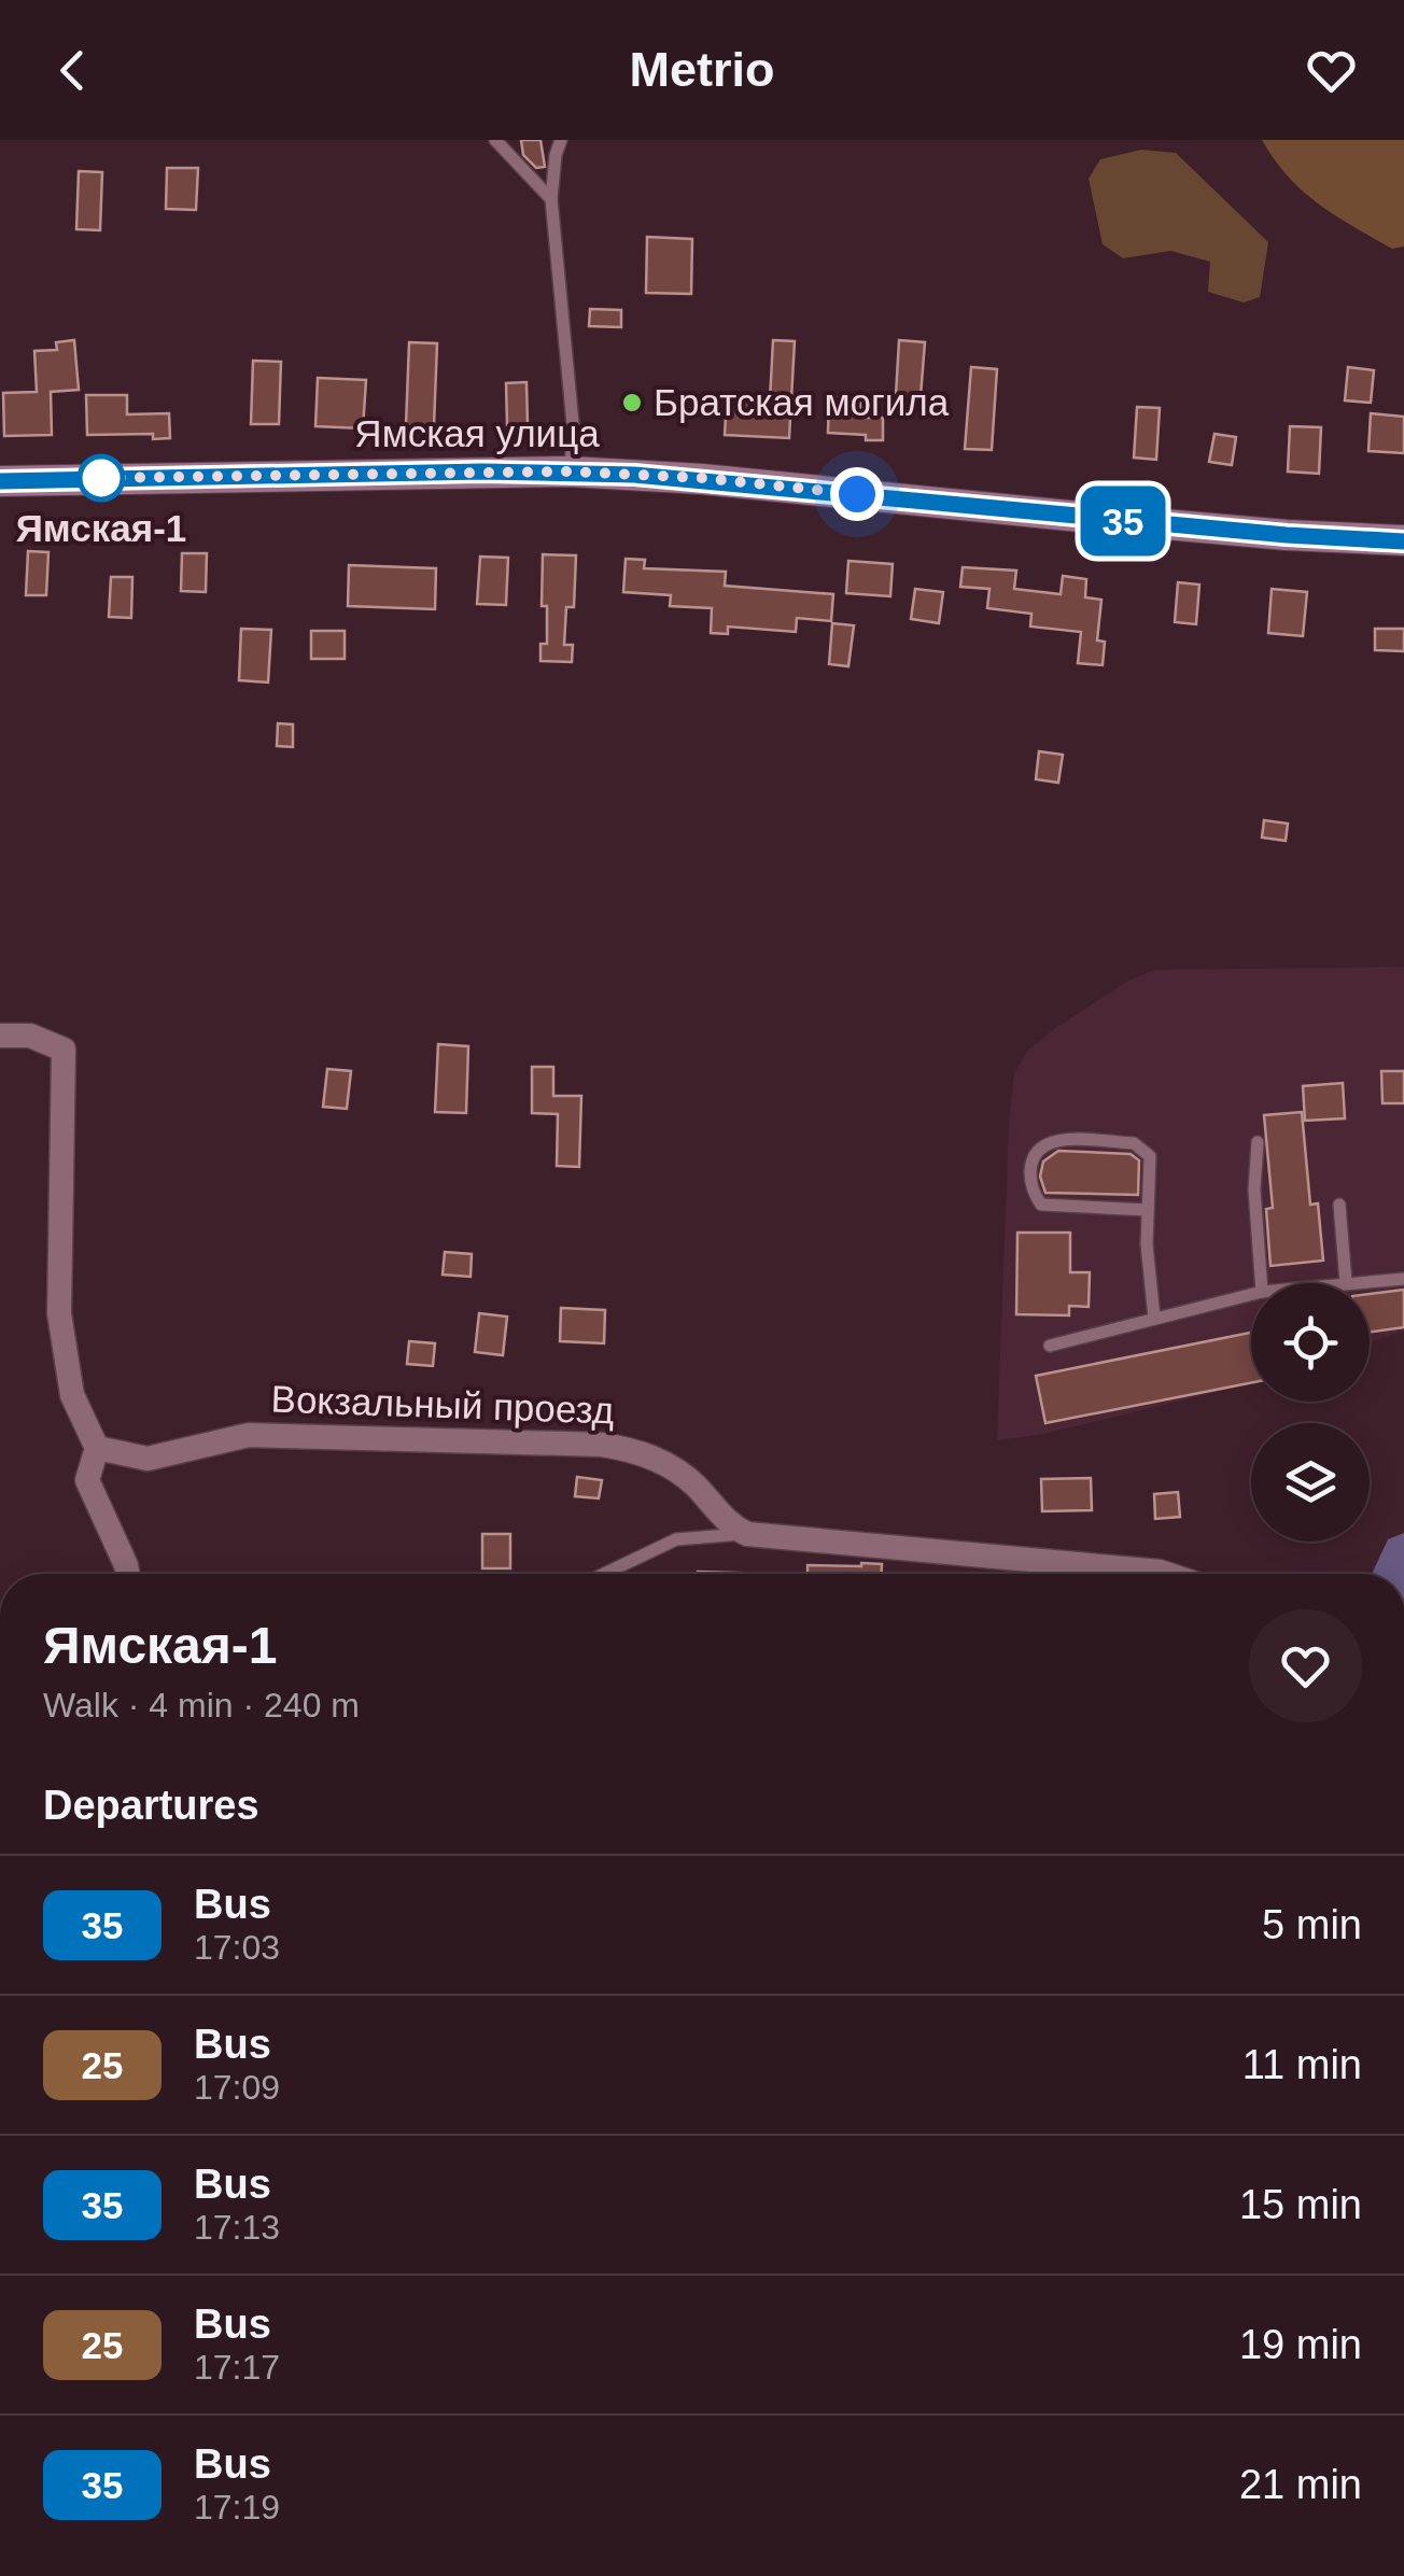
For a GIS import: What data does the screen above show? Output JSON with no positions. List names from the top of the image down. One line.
{"streets":{"main road":["Ямская улица"],"street":["Вокзальный проезд"]},"places":["Братская могила","Ямская-1"],"lines":["bus line 35"],"page":{"header":"Metrio","on_map":"35","heading":[["Ямская-1","Walk · 4 min · 240 m"],"Departures"],"list":[{"mark":"35","name":"Bus","note":"17:03","value":"5 min"},{"mark":"25","name":"Bus","note":"17:09","value":"11 min"},{"mark":"35","name":"Bus","note":"17:13","value":"15 min"},{"mark":"25","name":"Bus","note":"17:17","value":"19 min"},{"mark":"35","name":"Bus","note":"17:19","value":"21 min"}]}}
